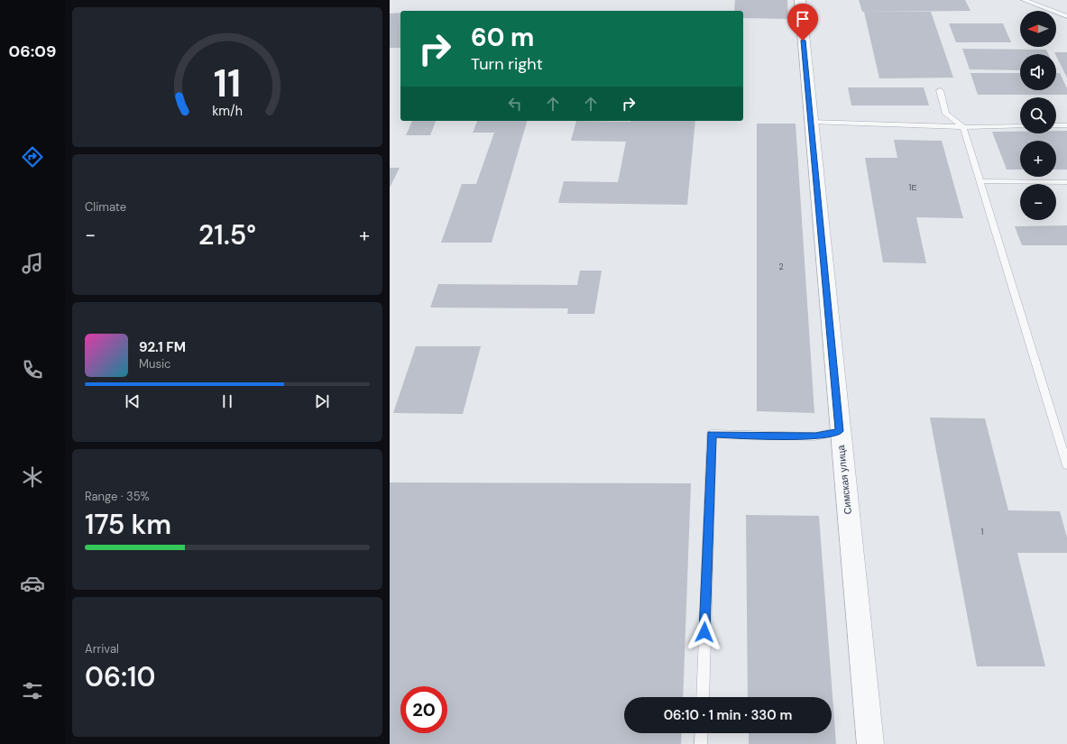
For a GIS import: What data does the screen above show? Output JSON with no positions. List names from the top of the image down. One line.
{"streets":{"street":["Симская улица"]},"house_numbers":["1Е","2","1"],"north":"left","page":{"tabs":"06:09","map_buttons":["+","−"],"turn":["60 m","Turn right"],"tile":["Climate",["Range · 35%","175 km"],["Arrival","06:10"]],"heat":["−","21.5°","+"],"song":["92.1 FM","Music"],"limit":"20","trip":"06:10 · 1 min · 330 m","gauge":["11","km/h"]}}
